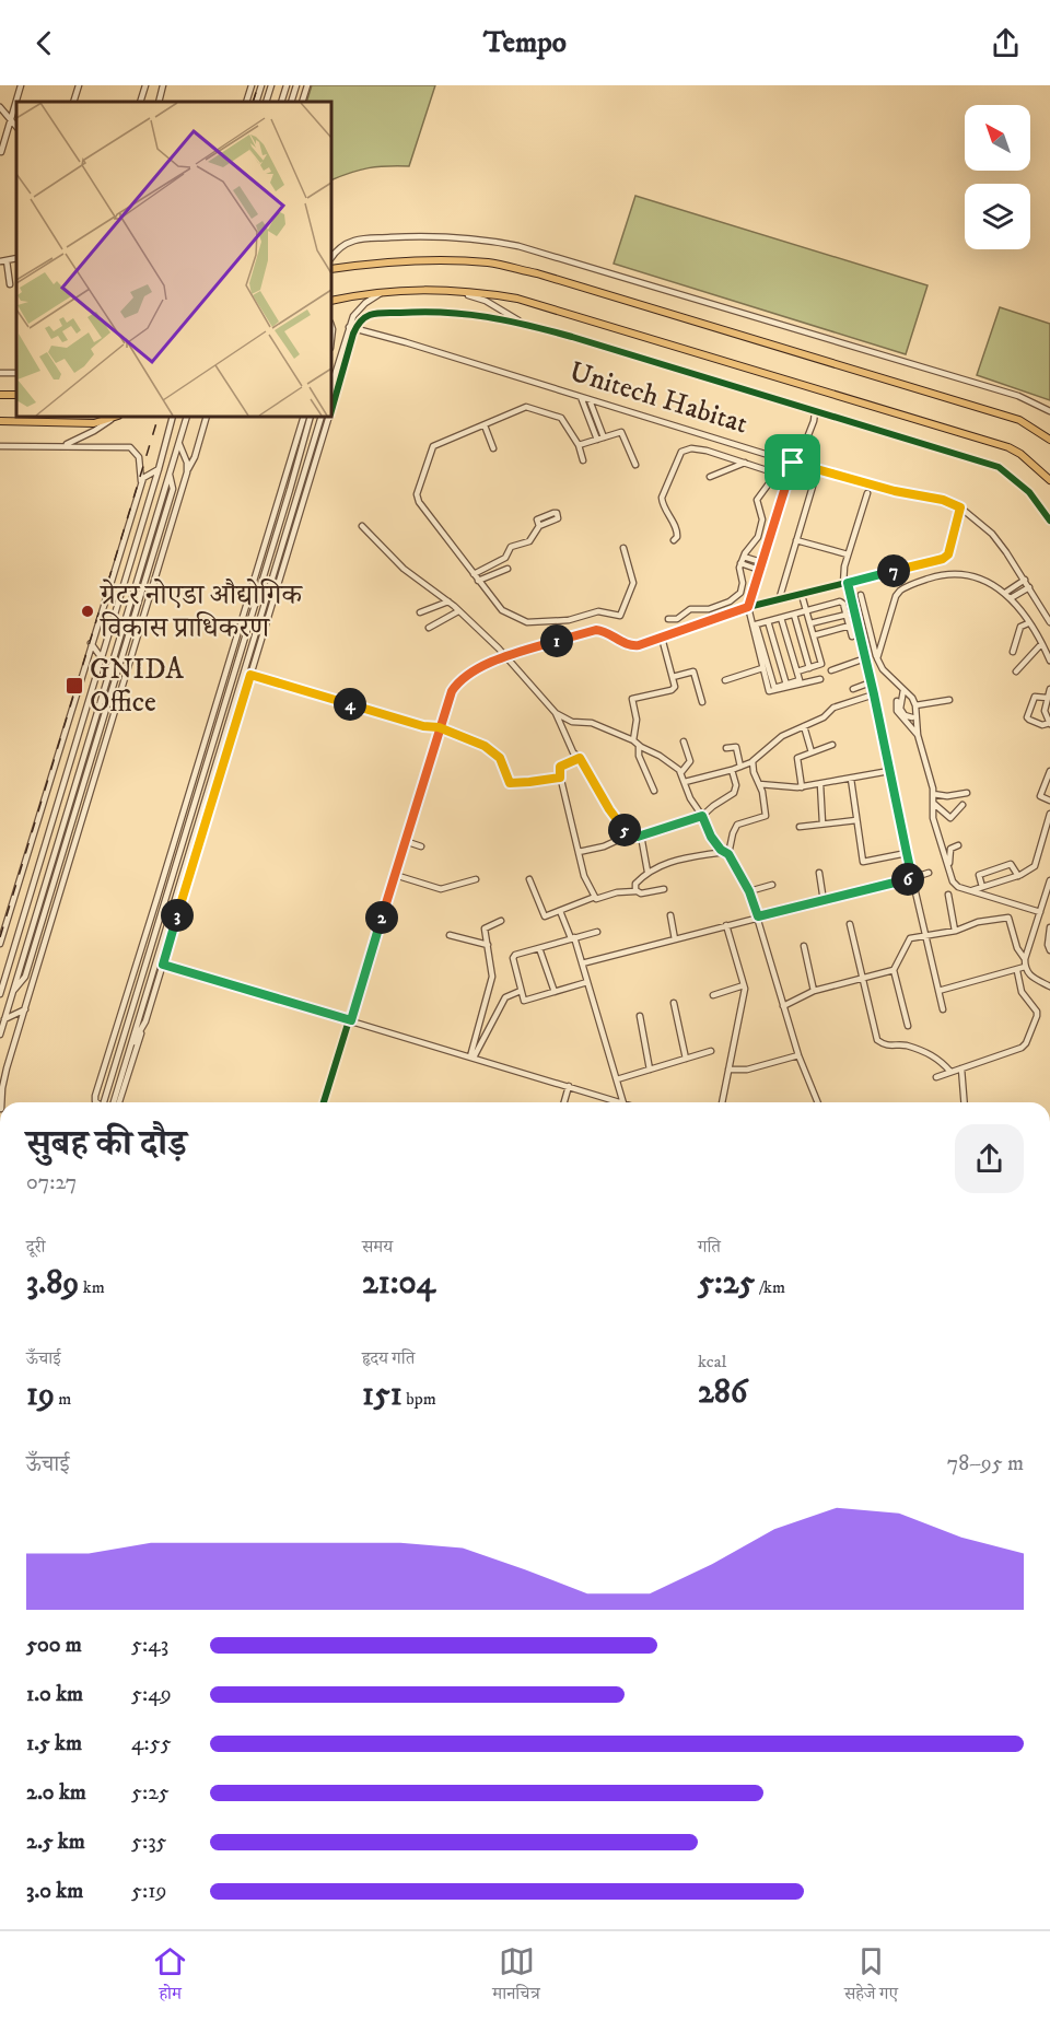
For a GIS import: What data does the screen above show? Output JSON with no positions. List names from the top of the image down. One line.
{"streets":{"street":["Unitech Habitat"]},"places":{"other":["ग्रेटर नोएडा औद्योगिक विकास प्राधिकरण"],"transit":["GNIDA Office"]},"north":"top left","page":{"header":"Tempo","pins":["7","1","4","5","6","3","2"],"heading":["सुबह की दौड़","07:27"],"stats":[["दूरी","3.89 km"],["समय","21:04"],["गति","5:25 /km"],["ऊँचाई","19 m"],["हृदय गति","151 bpm"],["kcal","286"]],"chart":["ऊँचाई","78–95 m"],"list":[{"name":"500 m","note":"5:43"},{"name":"1.0 km","note":"5:49"},{"name":"1.5 km","note":"4:55"},{"name":"2.0 km","note":"5:25"},{"name":"2.5 km","note":"5:35"},{"name":"3.0 km","note":"5:19"}],"tabs":["होम","मानचित्र","सहेजे गए"]}}
